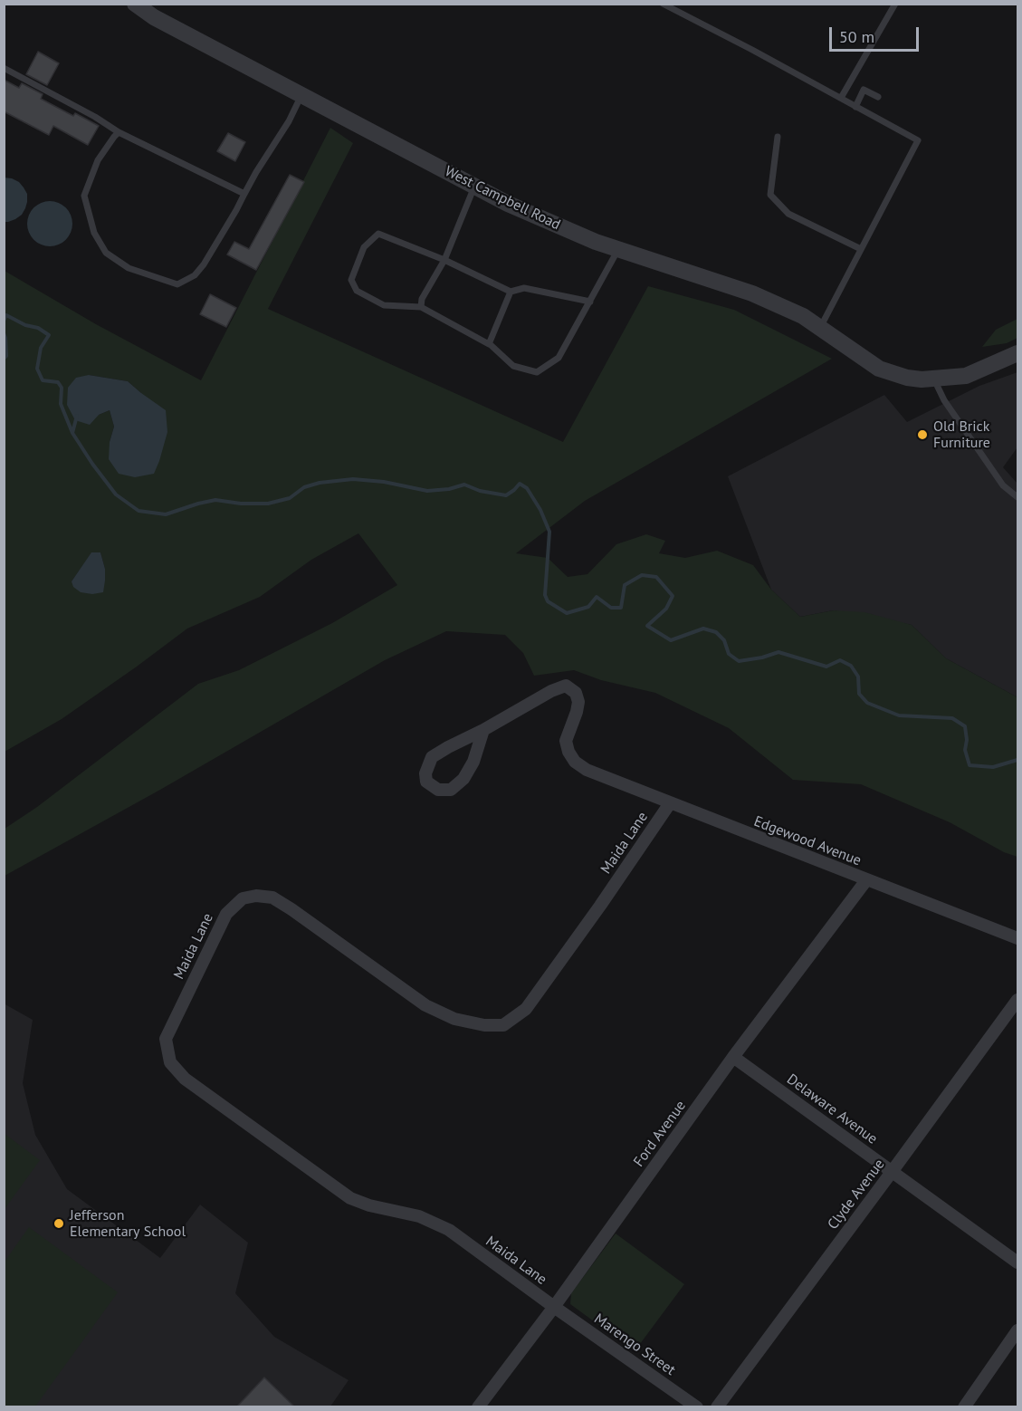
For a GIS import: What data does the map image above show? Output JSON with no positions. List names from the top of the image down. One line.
{"streets":{"street":["West Campbell Road","Edgewood Avenue","Maida Lane","Delaware Avenue","Ford Avenue","Clyde Avenue","Marengo Street"]},"crossings":[["Edgewood Avenue","Maida Lane"],["Edgewood Avenue","Ford Avenue"],["Maida Lane","Ford Avenue"],["Maida Lane","Marengo Street"],["Delaware Avenue","Ford Avenue"],["Delaware Avenue","Clyde Avenue"],["Ford Avenue","Marengo Street"]],"places":["Old Brick Furniture","Jefferson Elementary School"],"scale_bar":"50 m"}
